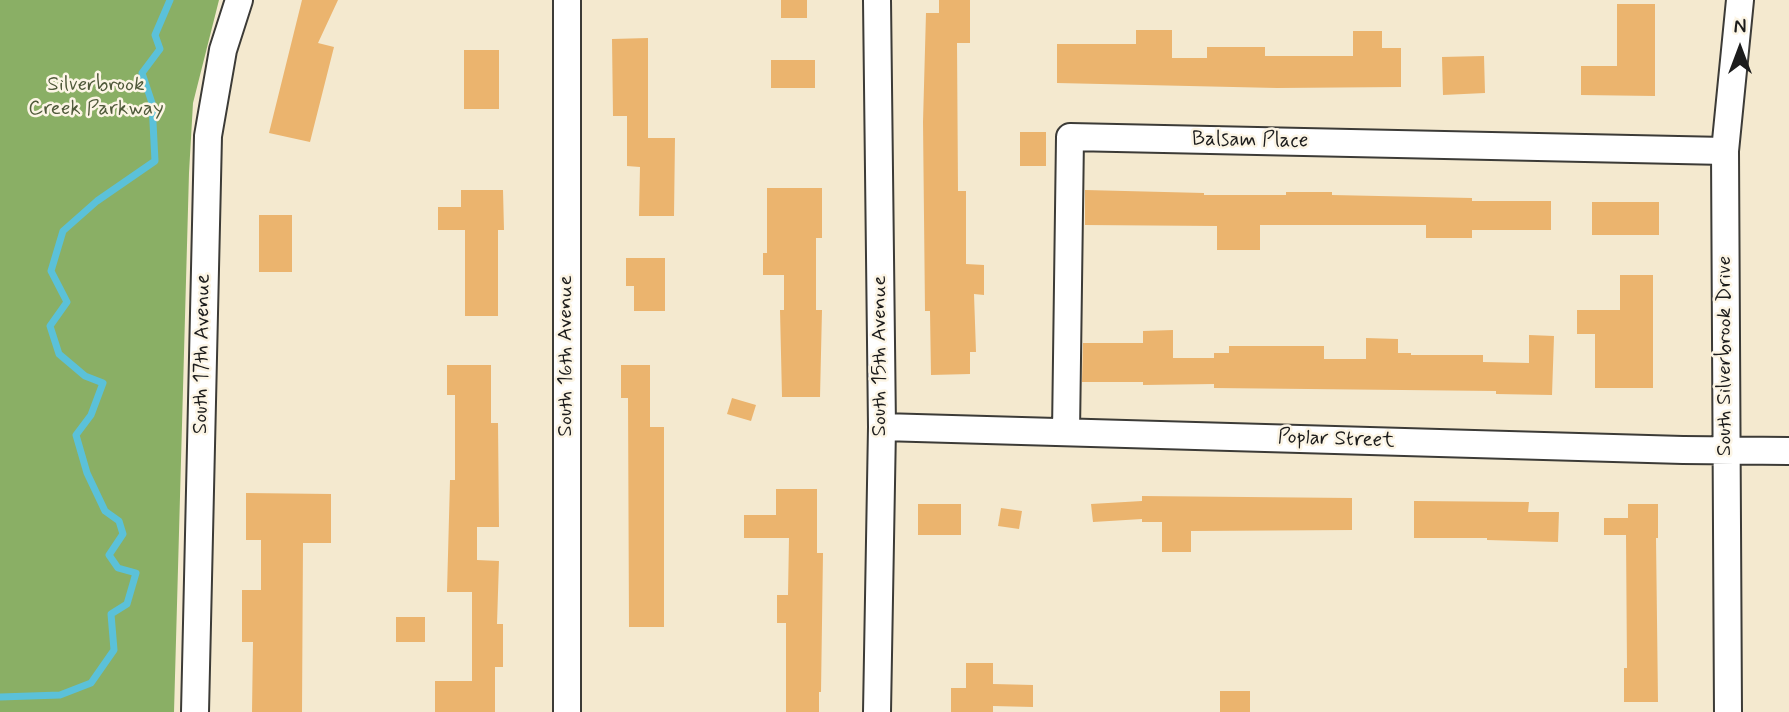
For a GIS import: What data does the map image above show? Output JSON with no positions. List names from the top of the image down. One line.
{"streets":{"street":["Balsam Place","South 17th Avenue","South 16th Avenue","South 15th Avenue","South Silverbrook Drive","Poplar Street"]},"crossings":[["Balsam Place","South Silverbrook Drive"],["Balsam Place","Poplar Street"],["South 15th Avenue","Poplar Street"],["South Silverbrook Drive","Poplar Street"]],"parks":["Silverbrook Creek Parkway"],"north":"top"}
